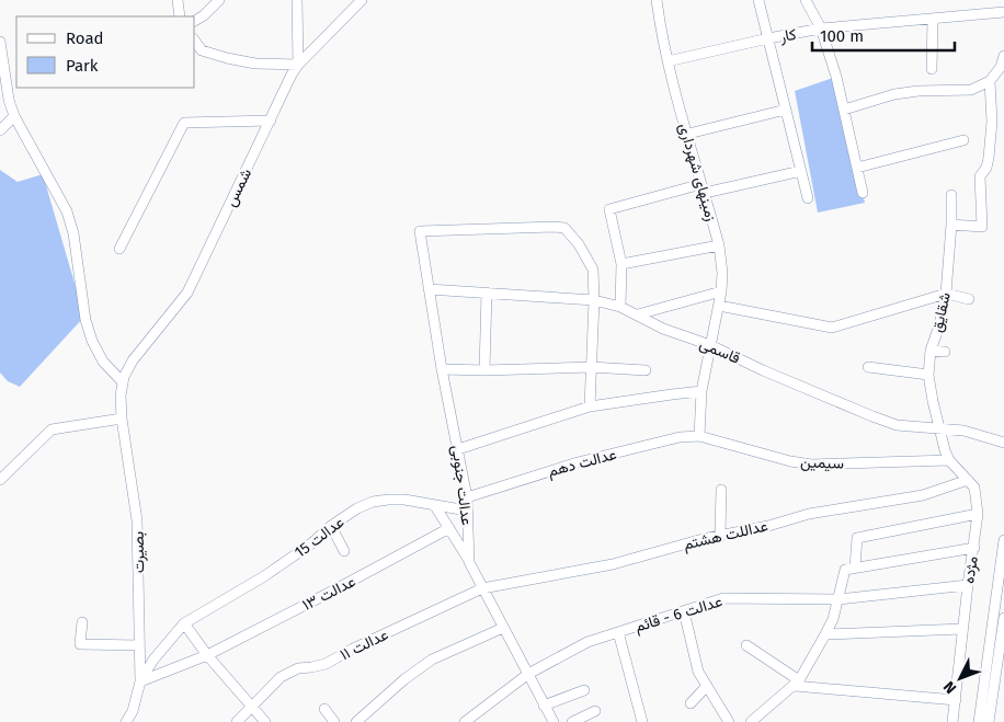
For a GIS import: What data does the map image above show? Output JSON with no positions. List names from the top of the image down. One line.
{"streets":{"street":["کار","زمینهای شهرداری","شمس","شقایق","قاسمی","عدالت دهم","سیمین","عدالت جنوبی","عداللت هشتم","عدالت 15","بصیرت","مژده","عدالت ۱۳","عدالت 6 - قائم","عدالت ۱۱"]},"crossings":[["کار","زمینهای شهرداری"],["زمینهای شهرداری","قاسمی"],["زمینهای شهرداری","عدالت دهم"],["زمینهای شهرداری","سیمین"],["شمس","بصیرت"],["شقایق","قاسمی"],["شقایق","مژده"],["قاسمی","عدالت جنوبی"],["قاسمی","مژده"],["عدالت دهم","سیمین"],["عدالت دهم","عدالت جنوبی"],["سیمین","مژده"],["عدالت جنوبی","عداللت هشتم"],["عدالت جنوبی","عدالت 15"],["عدالت جنوبی","عدالت 6 - قائم"],["عدالت جنوبی","عدالت ۱۱"],["عداللت هشتم","مژده"],["عداللت هشتم","عدالت ۱۱"],["عدالت 15","بصیرت"],["عدالت 15","عدالت ۱۳"],["بصیرت","عدالت ۱۳"],["مژده","عدالت 6 - قائم"]],"legend":["Road","Park"],"scale_bar":"100 m","north":"bottom left"}
